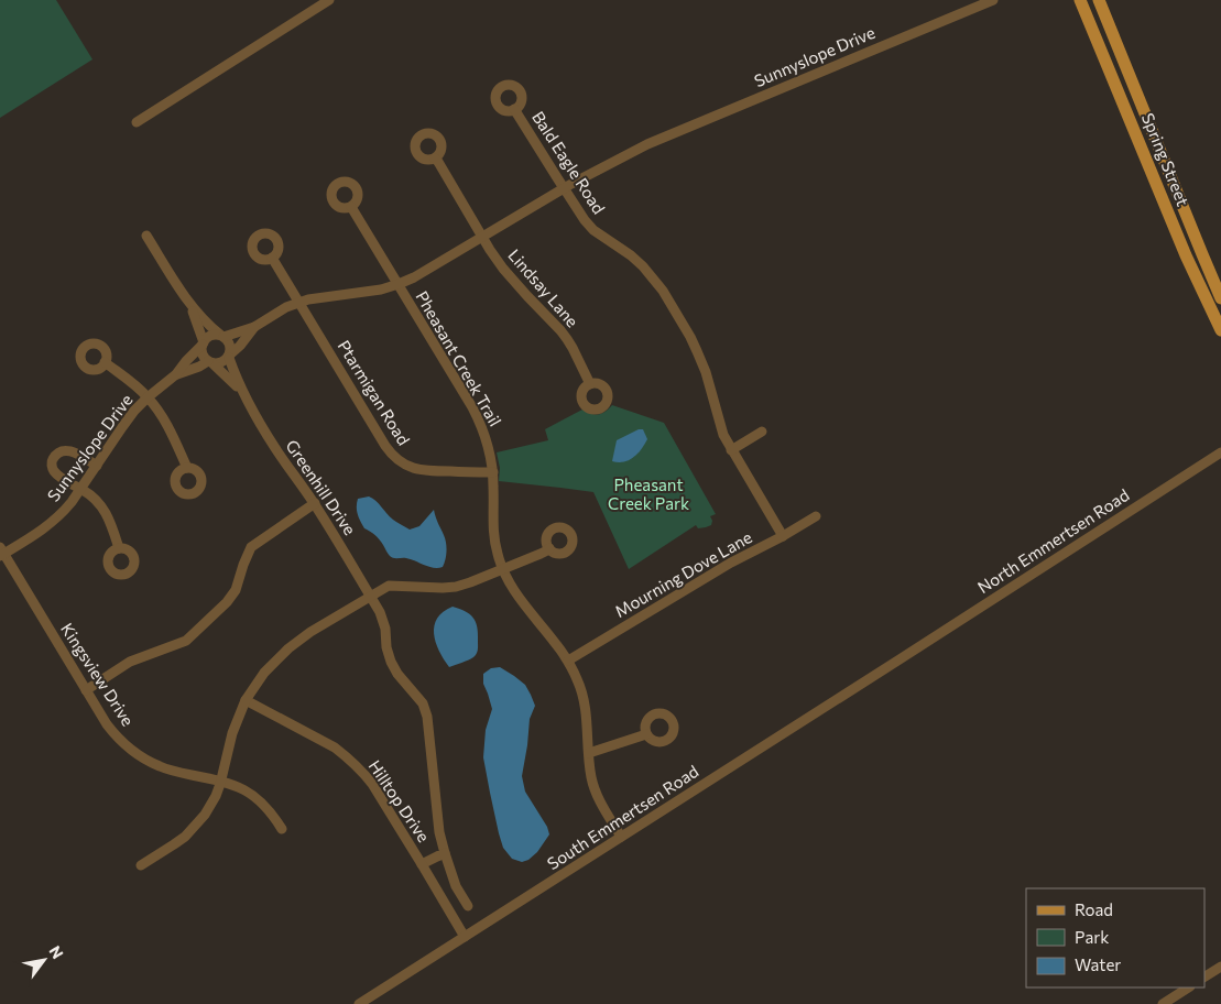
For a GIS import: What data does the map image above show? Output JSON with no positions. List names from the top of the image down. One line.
{"streets":{"main road":["Spring Street"],"street":["Sunnyslope Drive","Bald Eagle Road","Lindsay Lane","Pheasant Creek Trail","Ptarmigan Road","Greenhill Drive","North Emmertsen Road","Mourning Dove Lane","Kingsview Drive","Hilltop Drive","South Emmertsen Road"]},"crossings":[["Sunnyslope Drive","Bald Eagle Road"],["Sunnyslope Drive","Lindsay Lane"],["Sunnyslope Drive","Pheasant Creek Trail"],["Sunnyslope Drive","Ptarmigan Road"],["Sunnyslope Drive","Greenhill Drive"],["Sunnyslope Drive","Kingsview Drive"],["Bald Eagle Road","Mourning Dove Lane"],["Pheasant Creek Trail","Ptarmigan Road"],["Pheasant Creek Trail","Mourning Dove Lane"],["Pheasant Creek Trail","South Emmertsen Road"],["North Emmertsen Road","South Emmertsen Road"],["Hilltop Drive","South Emmertsen Road"]],"parks":["Pheasant Creek Park"],"legend":["Road","Park","Water"],"north":"top right"}
